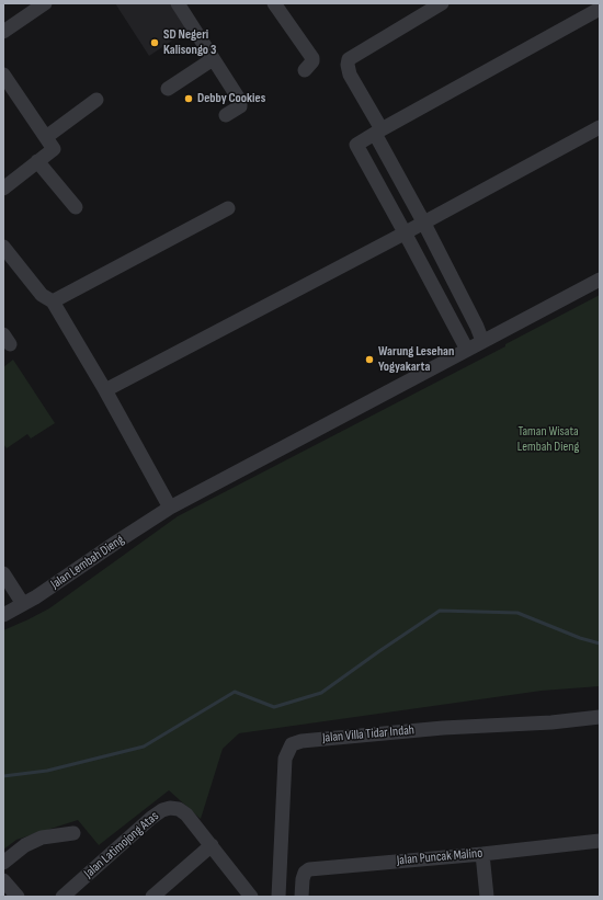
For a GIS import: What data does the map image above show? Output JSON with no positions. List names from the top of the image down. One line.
{"streets":{"street":["Jalan Lembah Dieng","Jalan Villa Tidar Indah","Jalan Latimojong Atas","Jalan Puncak Malino"]},"parks":["Taman Wisata Lembah Dieng"],"places":["SD Negeri Kalisongo 3","Debby Cookies","Warung Lesehan Yogyakarta"]}
